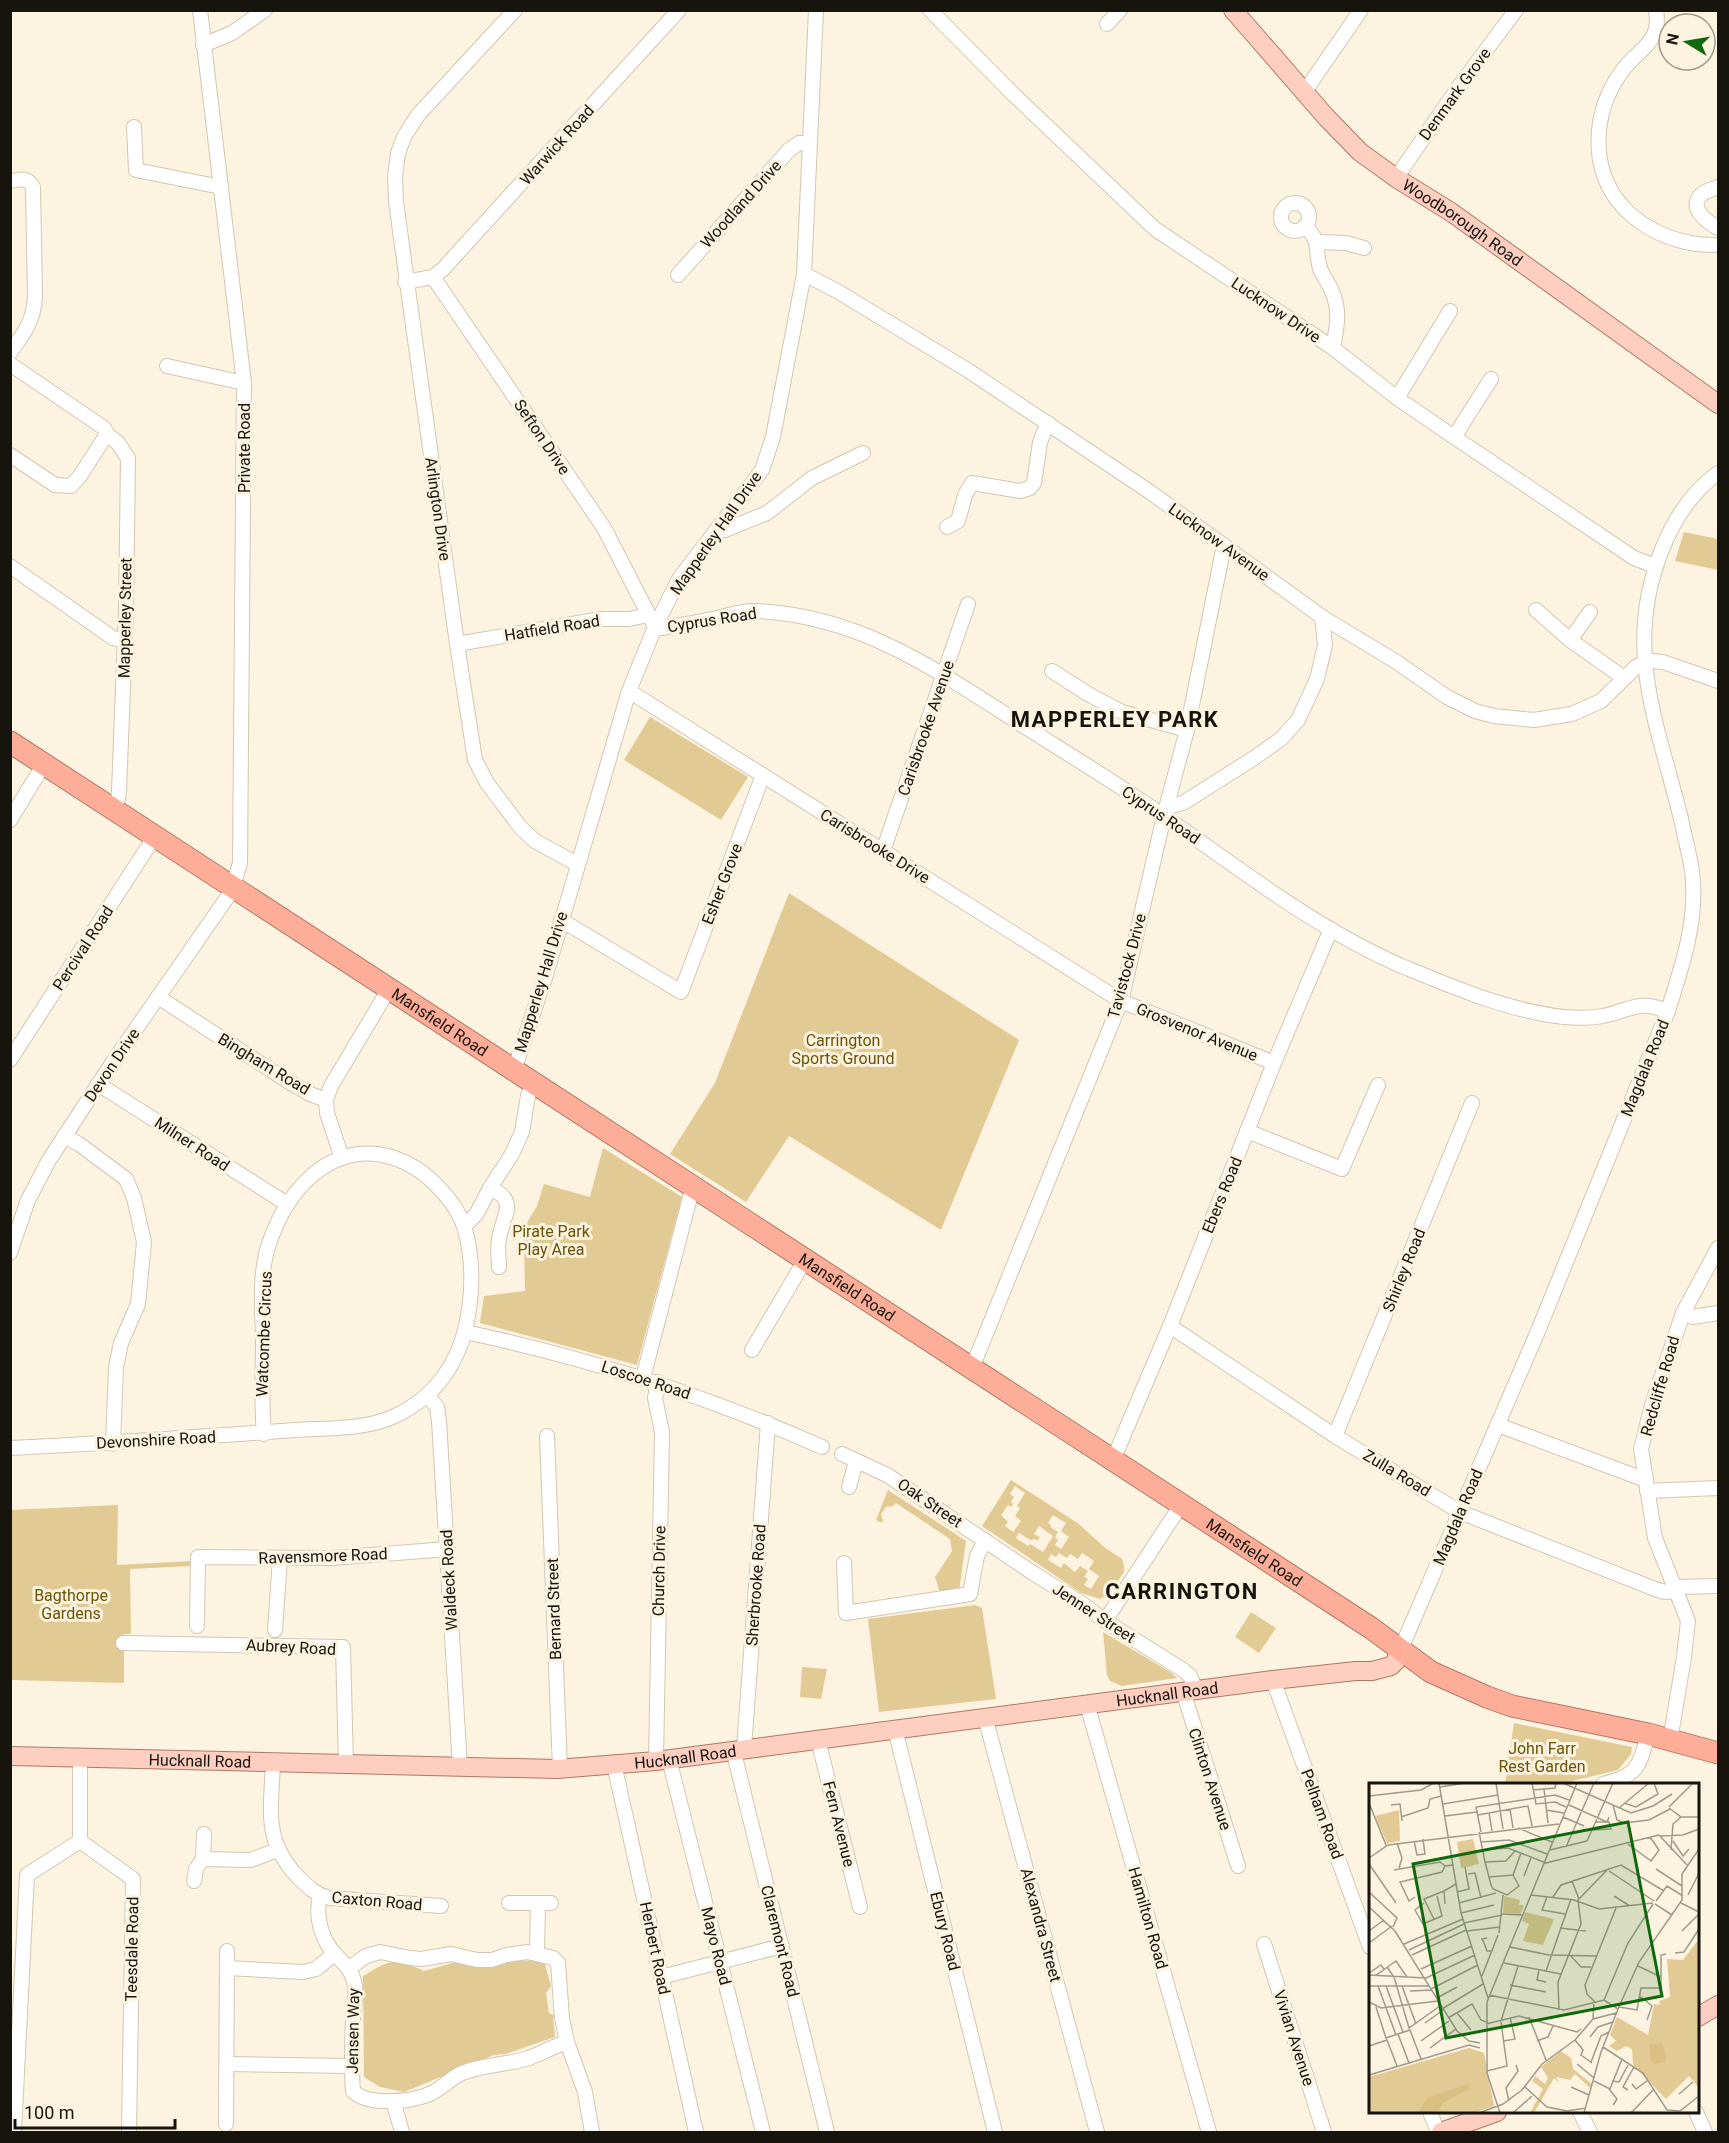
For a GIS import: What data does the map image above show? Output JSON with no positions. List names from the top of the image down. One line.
{"streets":{"highway":["Mansfield Road"],"main road":["Woodborough Road","Hucknall Road"],"street":["Denmark Grove","Warwick Road","Woodland Drive","Lucknow Drive","Sefton Drive","Private Road","Arlington Drive","Mapperley Hall Drive","Lucknow Avenue","Mapperley Street","Cyprus Road","Hatfield Road","Carisbrooke Avenue","Carisbrooke Drive","Esher Grove","Percival Road","Tavistock Drive","Grosvenor Avenue","Bingham Road","Devon Drive","Magdala Road","Milner Road","Ebers Road","Shirley Road","Watcombe Circus","Loscoe Road","Redcliffe Road","Devonshire Road","Zulla Road","Oak Street","Ravensmore Road","Church Drive","Waldeck Road","Sherbrooke Road","Bernard Street","Jenner Street","Aubrey Road","Clinton Avenue","Pelham Road","Fern Avenue","Caxton Road","Hamilton Road","Alexandra Street","Ebury Road","Claremont Road","Mayo Road","Herbert Road","Teesdale Road","Jensen Way","Vivian Avenue"]},"crossings":[["Denmark Grove","Woodborough Road"],["Warwick Road","Sefton Drive"],["Woodland Drive","Mapperley Hall Drive"],["Lucknow Drive","Magdala Road"],["Sefton Drive","Mapperley Hall Drive"],["Sefton Drive","Cyprus Road"],["Sefton Drive","Hatfield Road"],["Private Road","Mansfield Road"],["Private Road","Devon Drive"],["Arlington Drive","Mapperley Hall Drive"],["Arlington Drive","Hatfield Road"],["Mapperley Hall Drive","Lucknow Avenue"],["Mapperley Hall Drive","Cyprus Road"],["Mapperley Hall Drive","Hatfield Road"],["Mapperley Hall Drive","Carisbrooke Drive"],["Mapperley Hall Drive","Esher Grove"],["Mapperley Hall Drive","Mansfield Road"],["Lucknow Avenue","Tavistock Drive"],["Lucknow Avenue","Magdala Road"],["Mapperley Street","Mansfield Road"],["Cyprus Road","Hatfield Road"],["Cyprus Road","Carisbrooke Avenue"],["Cyprus Road","Tavistock Drive"],["Cyprus Road","Magdala Road"],["Cyprus Road","Ebers Road"],["Carisbrooke Avenue","Carisbrooke Drive"],["Carisbrooke Drive","Esher Grove"],["Carisbrooke Drive","Tavistock Drive"],["Carisbrooke Drive","Grosvenor Avenue"],["Percival Road","Mansfield Road"],["Tavistock Drive","Mansfield Road"],["Tavistock Drive","Grosvenor Avenue"],["Mansfield Road","Bingham Road"],["Mansfield Road","Devon Drive"],["Mansfield Road","Magdala Road"],["Mansfield Road","Ebers Road"],["Mansfield Road","Redcliffe Road"],["Mansfield Road","Hucknall Road"],["Grosvenor Avenue","Ebers Road"],["Bingham Road","Devon Drive"],["Devon Drive","Milner Road"],["Magdala Road","Zulla Road"],["Magdala Road","Hucknall Road"],["Milner Road","Watcombe Circus"],["Ebers Road","Zulla Road"],["Shirley Road","Zulla Road"],["Watcombe Circus","Loscoe Road"],["Watcombe Circus","Devonshire Road"],["Watcombe Circus","Waldeck Road"],["Loscoe Road","Church Drive"],["Loscoe Road","Sherbrooke Road"],["Redcliffe Road","Zulla Road"],["Oak Street","Jenner Street"],["Ravensmore Road","Waldeck Road"],["Church Drive","Hucknall Road"],["Church Drive","Mayo Road"],["Waldeck Road","Hucknall Road"],["Sherbrooke Road","Hucknall Road"],["Sherbrooke Road","Claremont Road"],["Bernard Street","Hucknall Road"],["Jenner Street","Hucknall Road"],["Jenner Street","Clinton Avenue"],["Aubrey Road","Hucknall Road"],["Hucknall Road","Clinton Avenue"],["Hucknall Road","Pelham Road"],["Hucknall Road","Fern Avenue"],["Hucknall Road","Caxton Road"],["Hucknall Road","Hamilton Road"],["Hucknall Road","Alexandra Street"],["Hucknall Road","Ebury Road"],["Hucknall Road","Claremont Road"],["Hucknall Road","Mayo Road"],["Hucknall Road","Herbert Road"],["Caxton Road","Jensen Way"]],"districts":["MAPPERLEY PARK","CARRINGTON"],"parks":["Carrington Sports Ground","Pirate Park Play Area","Bagthorpe Gardens","John Farr Rest Garden"],"scale_bar":"100 m","north":"left"}
